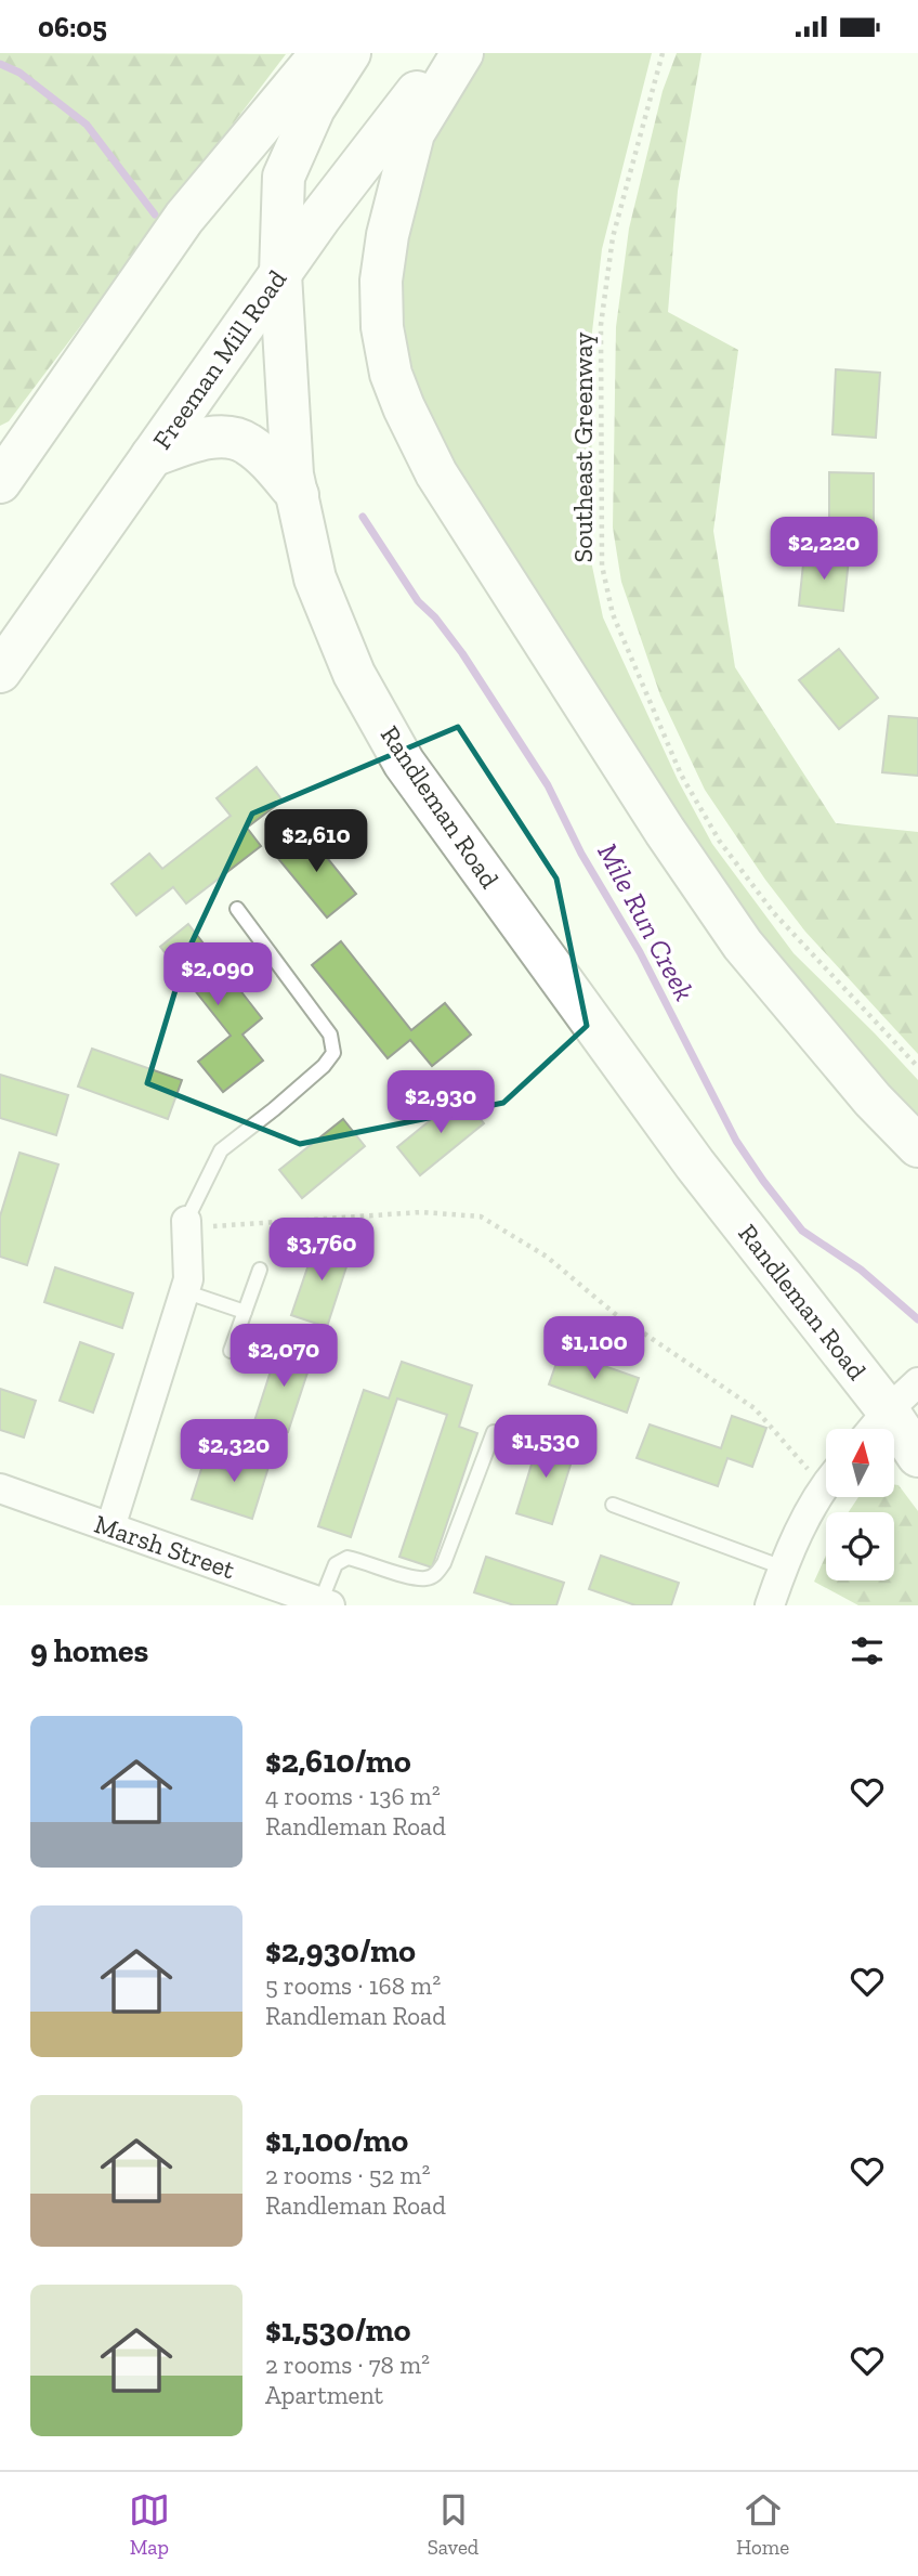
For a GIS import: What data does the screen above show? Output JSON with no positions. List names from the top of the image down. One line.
{"streets":{"main road":["Freeman Mill Road","Randleman Road"],"street":["Marsh Street"],"path":["Southeast Greenway"]},"crossings":[["Freeman Mill Road","Randleman Road"]],"water":["Mile Run Creek"],"north":"top","page":{"status":"06:05","price":["$2,220","$2,610","$2,090","$2,930","$3,760","$1,100","$2,070","$1,530","$2,320"],"heading":"9 homes","list":[{"name":"$2,610/mo","note":"4 rooms · 136 m² · Randleman Road"},{"name":"$2,930/mo","note":"5 rooms · 168 m² · Randleman Road"},{"name":"$1,100/mo","note":"2 rooms · 52 m² · Randleman Road"},{"name":"$1,530/mo","note":"2 rooms · 78 m² · Apartment"}],"tabs":["Map","Saved","Home"]}}
